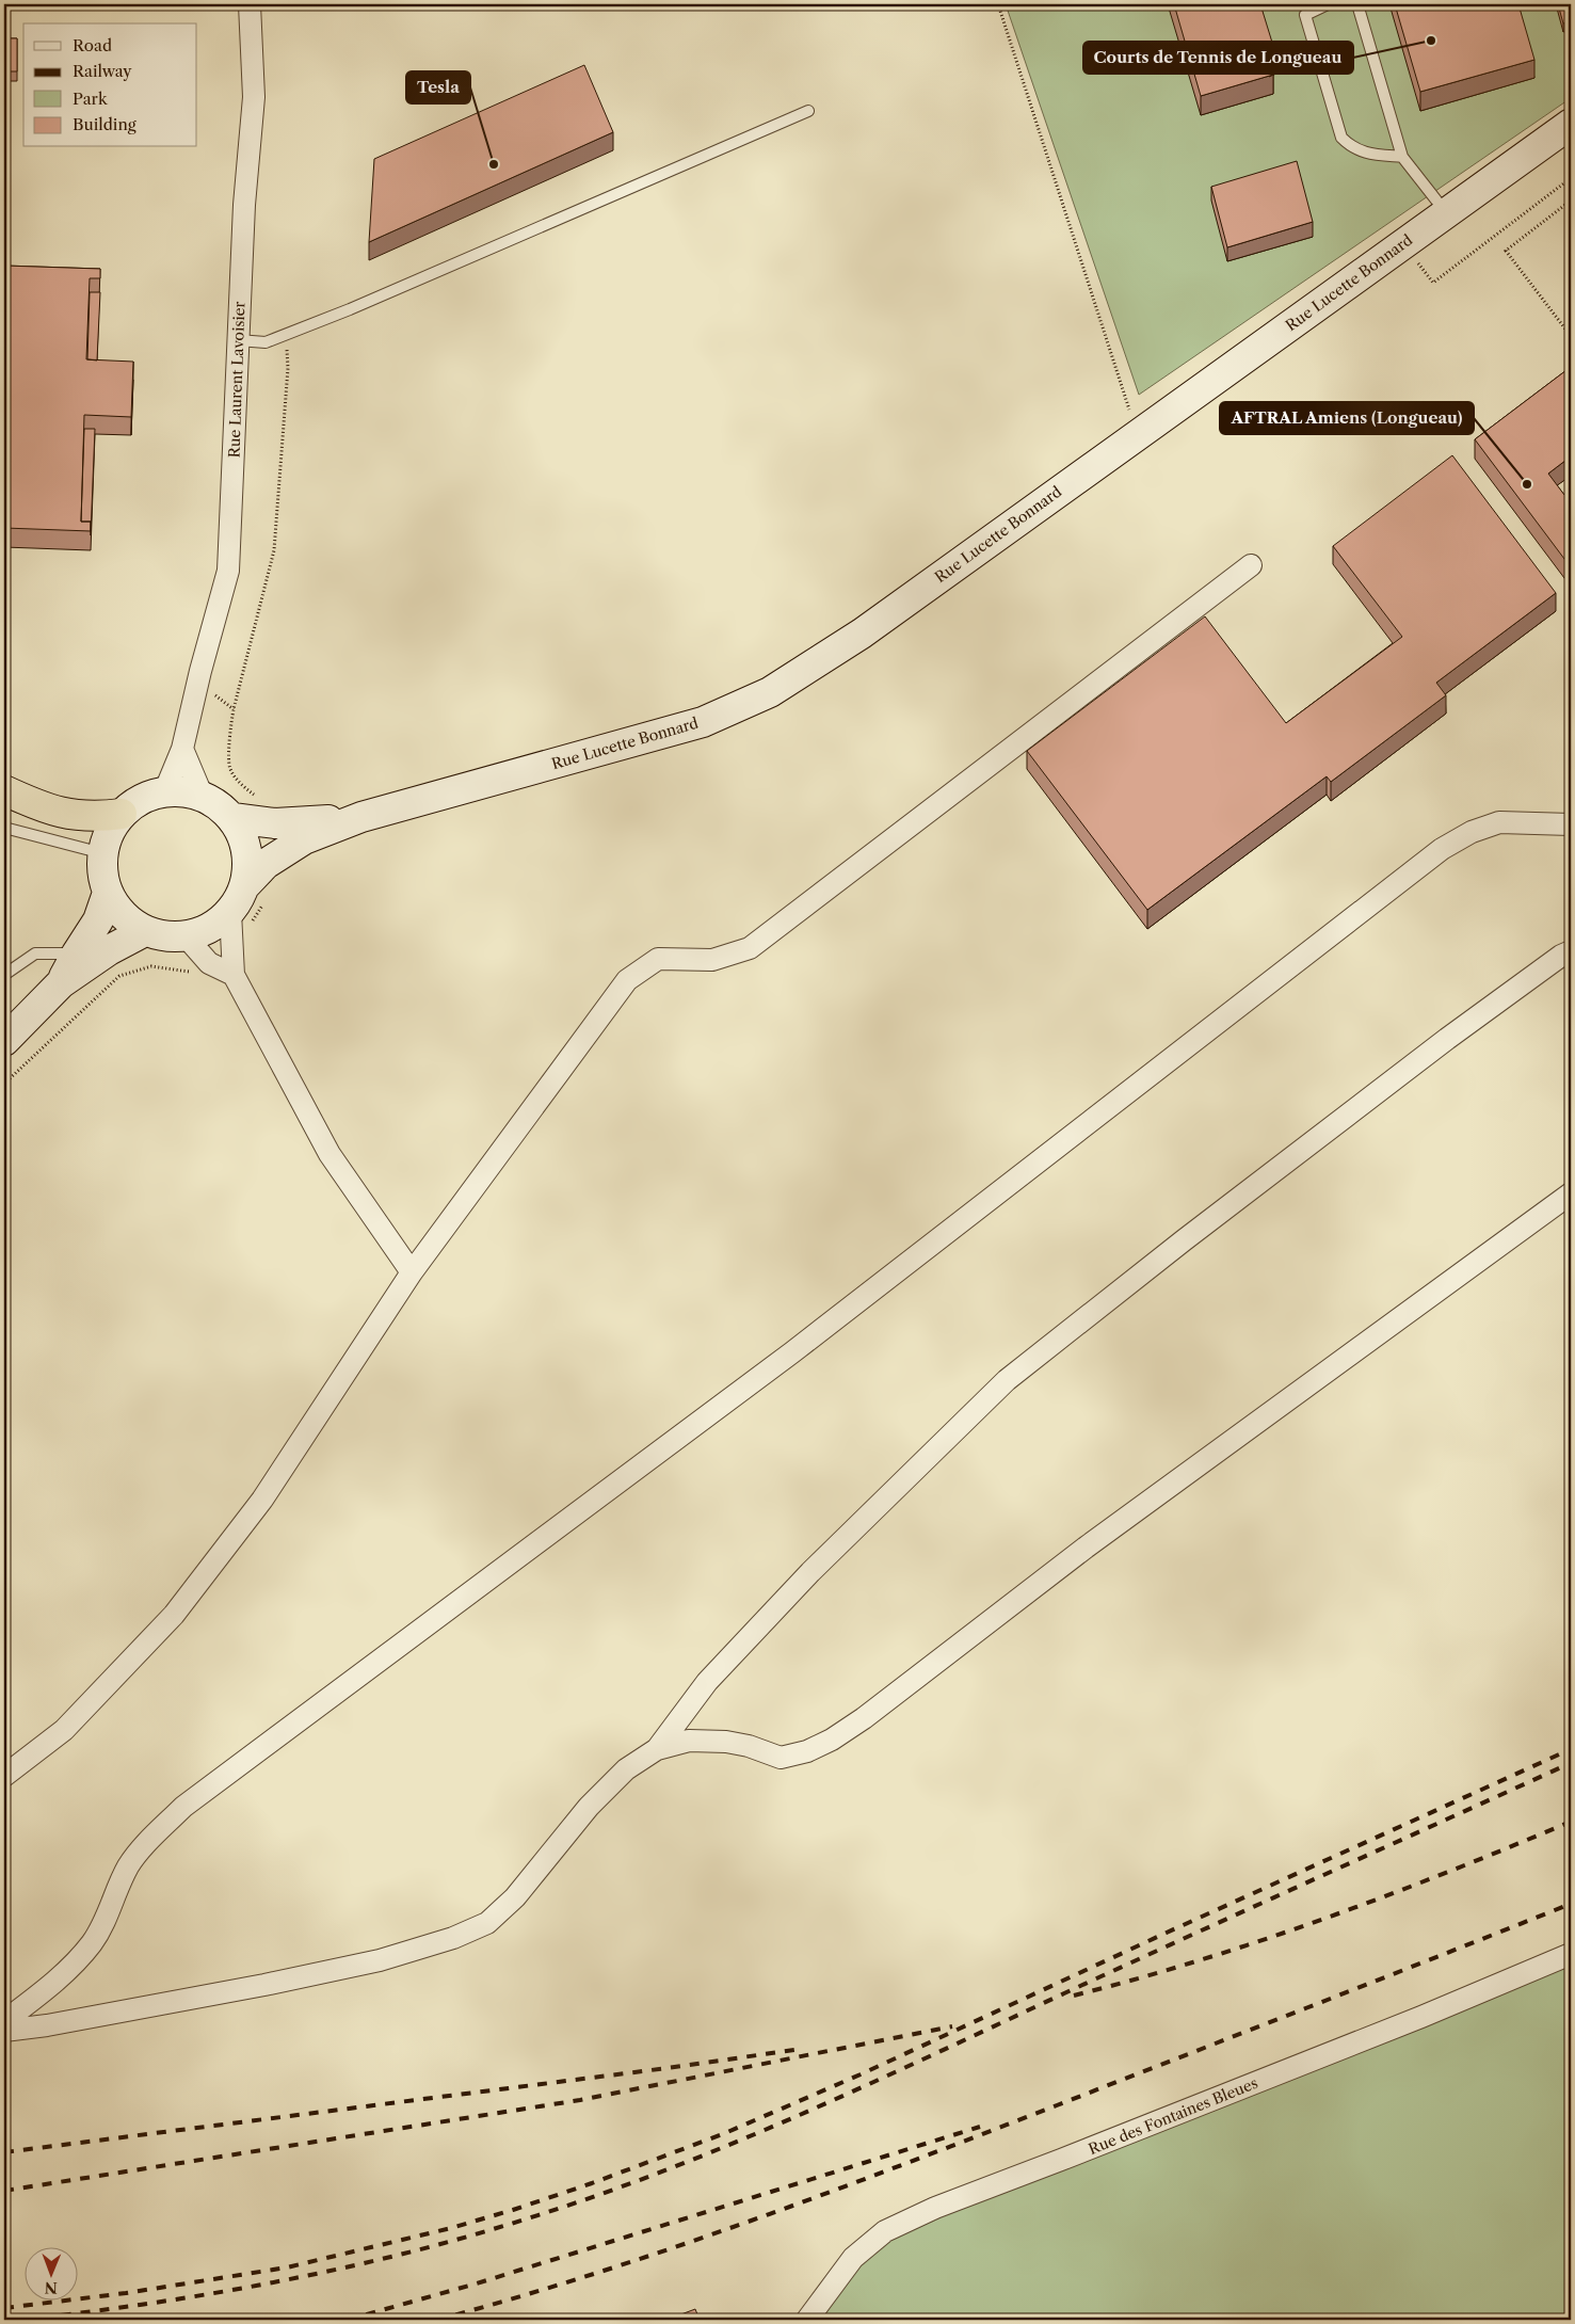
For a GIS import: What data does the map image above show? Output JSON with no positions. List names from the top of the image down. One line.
{"streets":{"street":["Rue Lucette Bonnard","Rue Laurent Lavoisier","Rue des Fontaines Bleues"]},"crossings":[["Rue Lucette Bonnard","Rue Laurent Lavoisier"]],"places":["Courts de Tennis de Longueau","Tesla","AFTRAL Amiens (Longueau)"],"legend":["Road","Railway","Park","Building"],"north":"bottom"}
